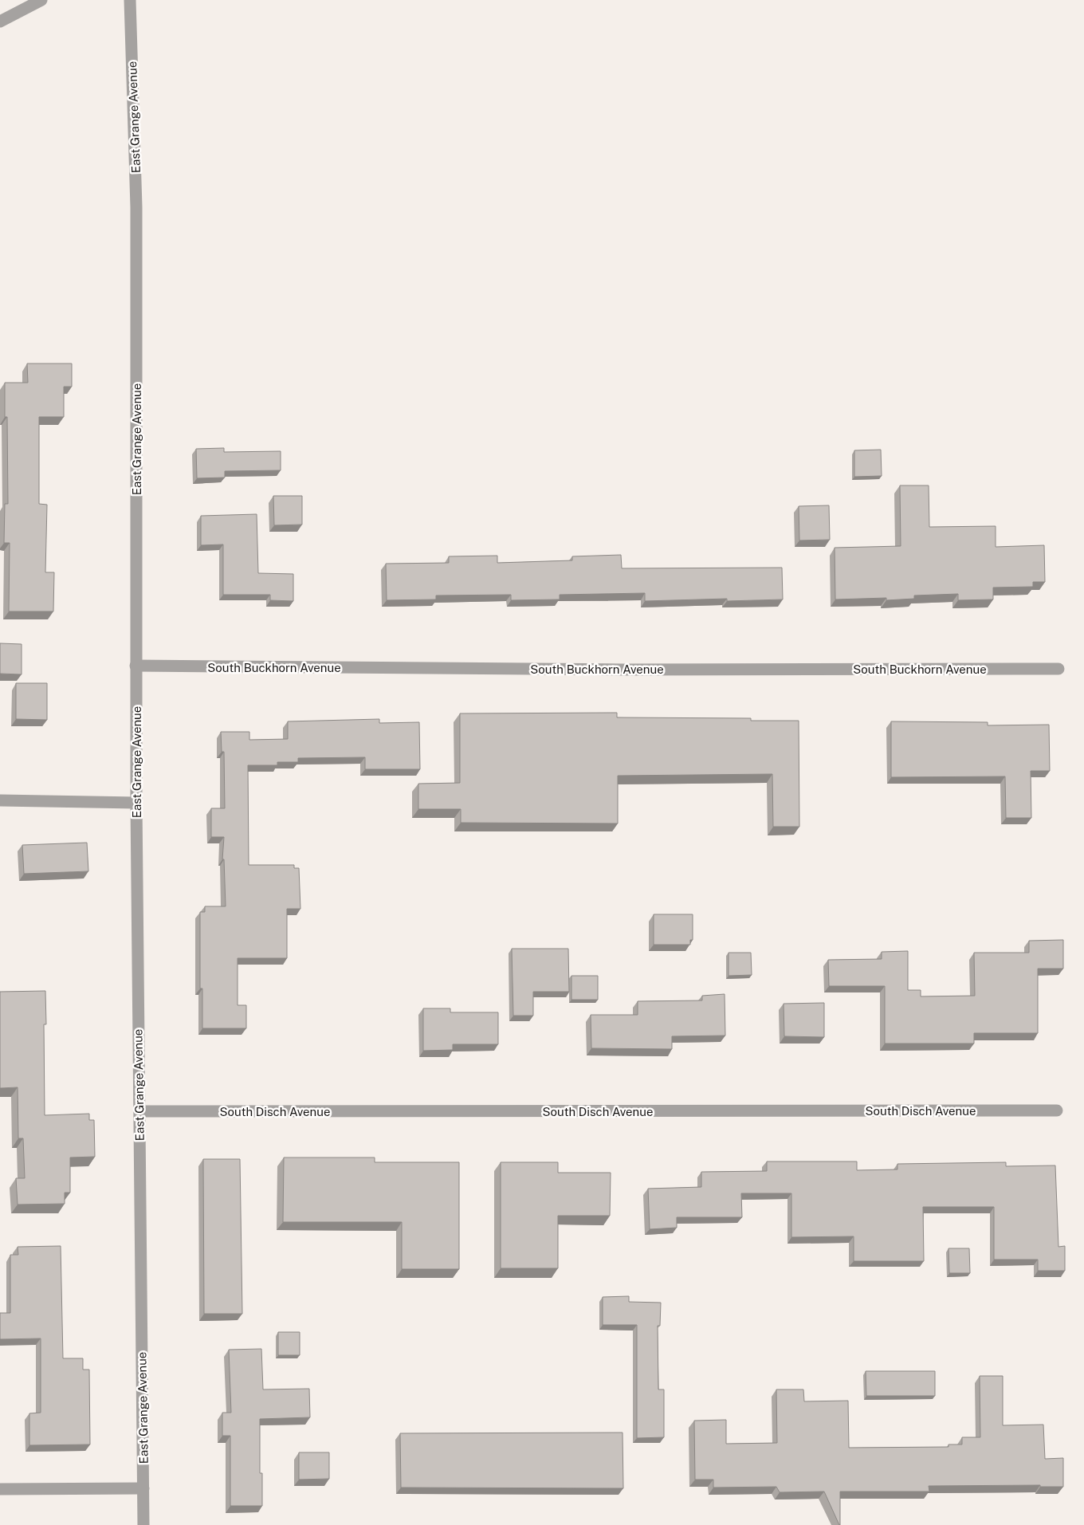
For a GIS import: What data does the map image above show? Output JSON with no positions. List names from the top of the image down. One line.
{"streets":{"street":["East Grange Avenue","South Buckhorn Avenue","South Disch Avenue"]},"crossings":[["East Grange Avenue","South Buckhorn Avenue"],["East Grange Avenue","South Disch Avenue"]]}
